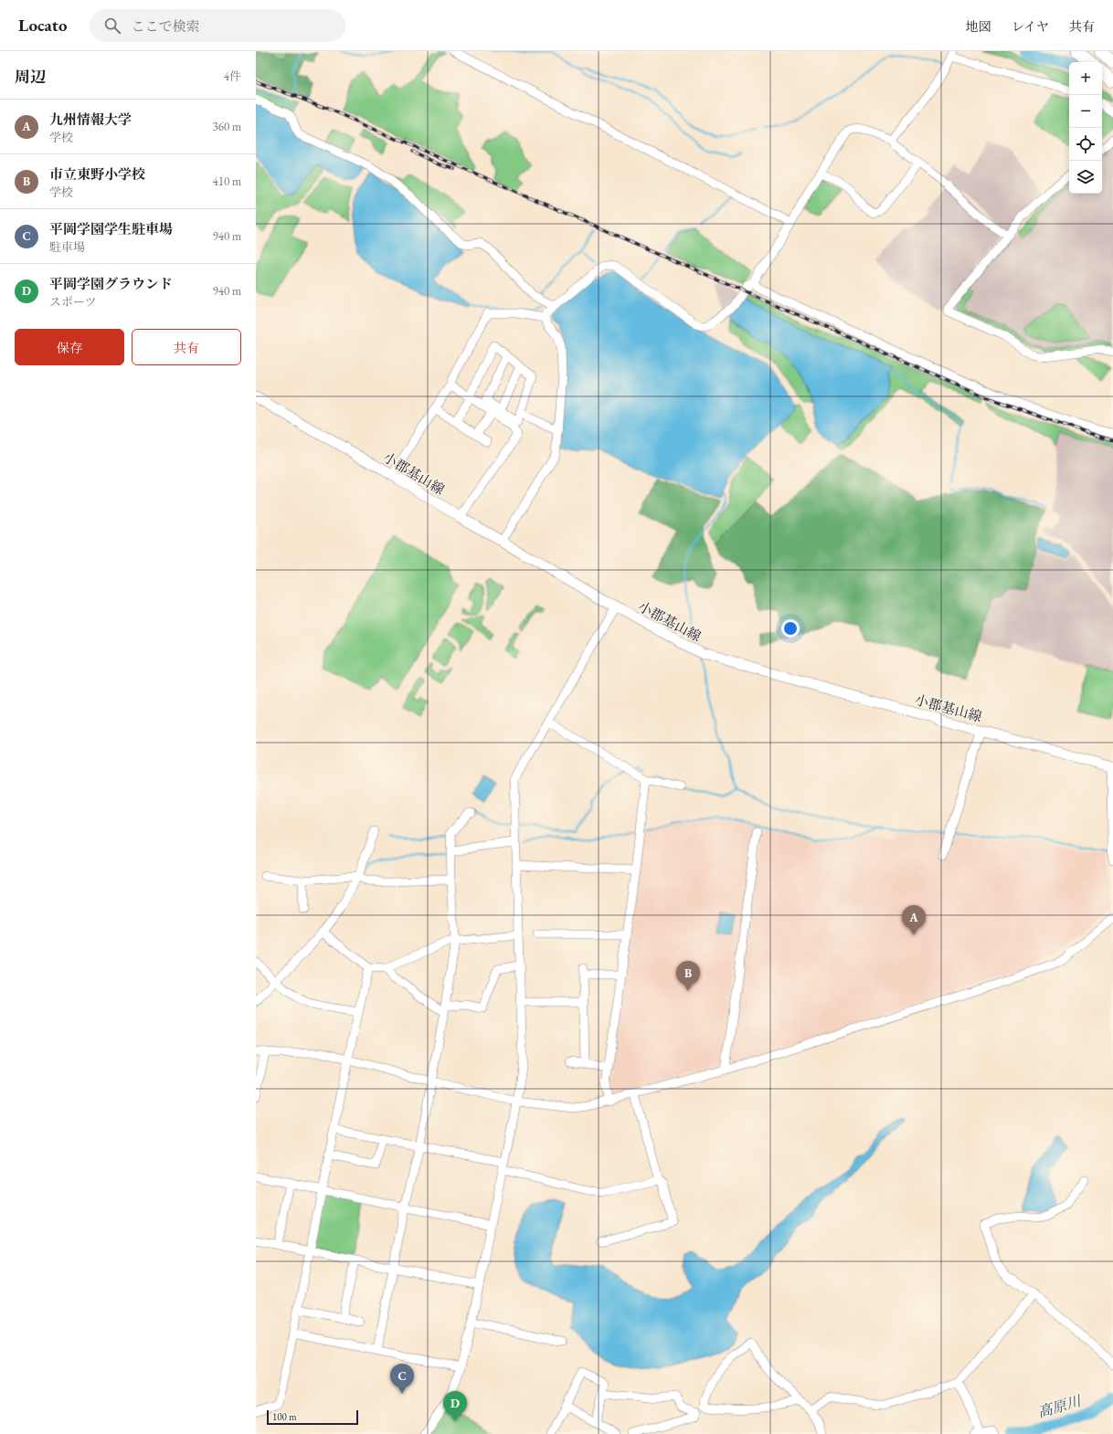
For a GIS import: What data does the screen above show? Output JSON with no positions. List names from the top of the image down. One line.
{"streets":{"main road":["小郡基山線"]},"water":["高原川"],"scale_bar":"100 m","page":{"header":"Locato","search":"ここで検索","nav":["地図","レイヤ","共有"],"heading":["周辺","4件"],"map_buttons":["+","−"],"list":[{"mark":"A","name":"九州情報大学","note":"学校","value":"360 m"},{"mark":"B","name":"市立東野小学校","note":"学校","value":"410 m"},{"mark":"C","name":"平岡学園学生駐車場","note":"駐車場","value":"940 m"},{"mark":"D","name":"平岡学園グラウンド","note":"スポーツ","value":"940 m"}],"buttons":["保存","共有"],"pins":["A","B","C","D"],"scale":"100 m"}}
